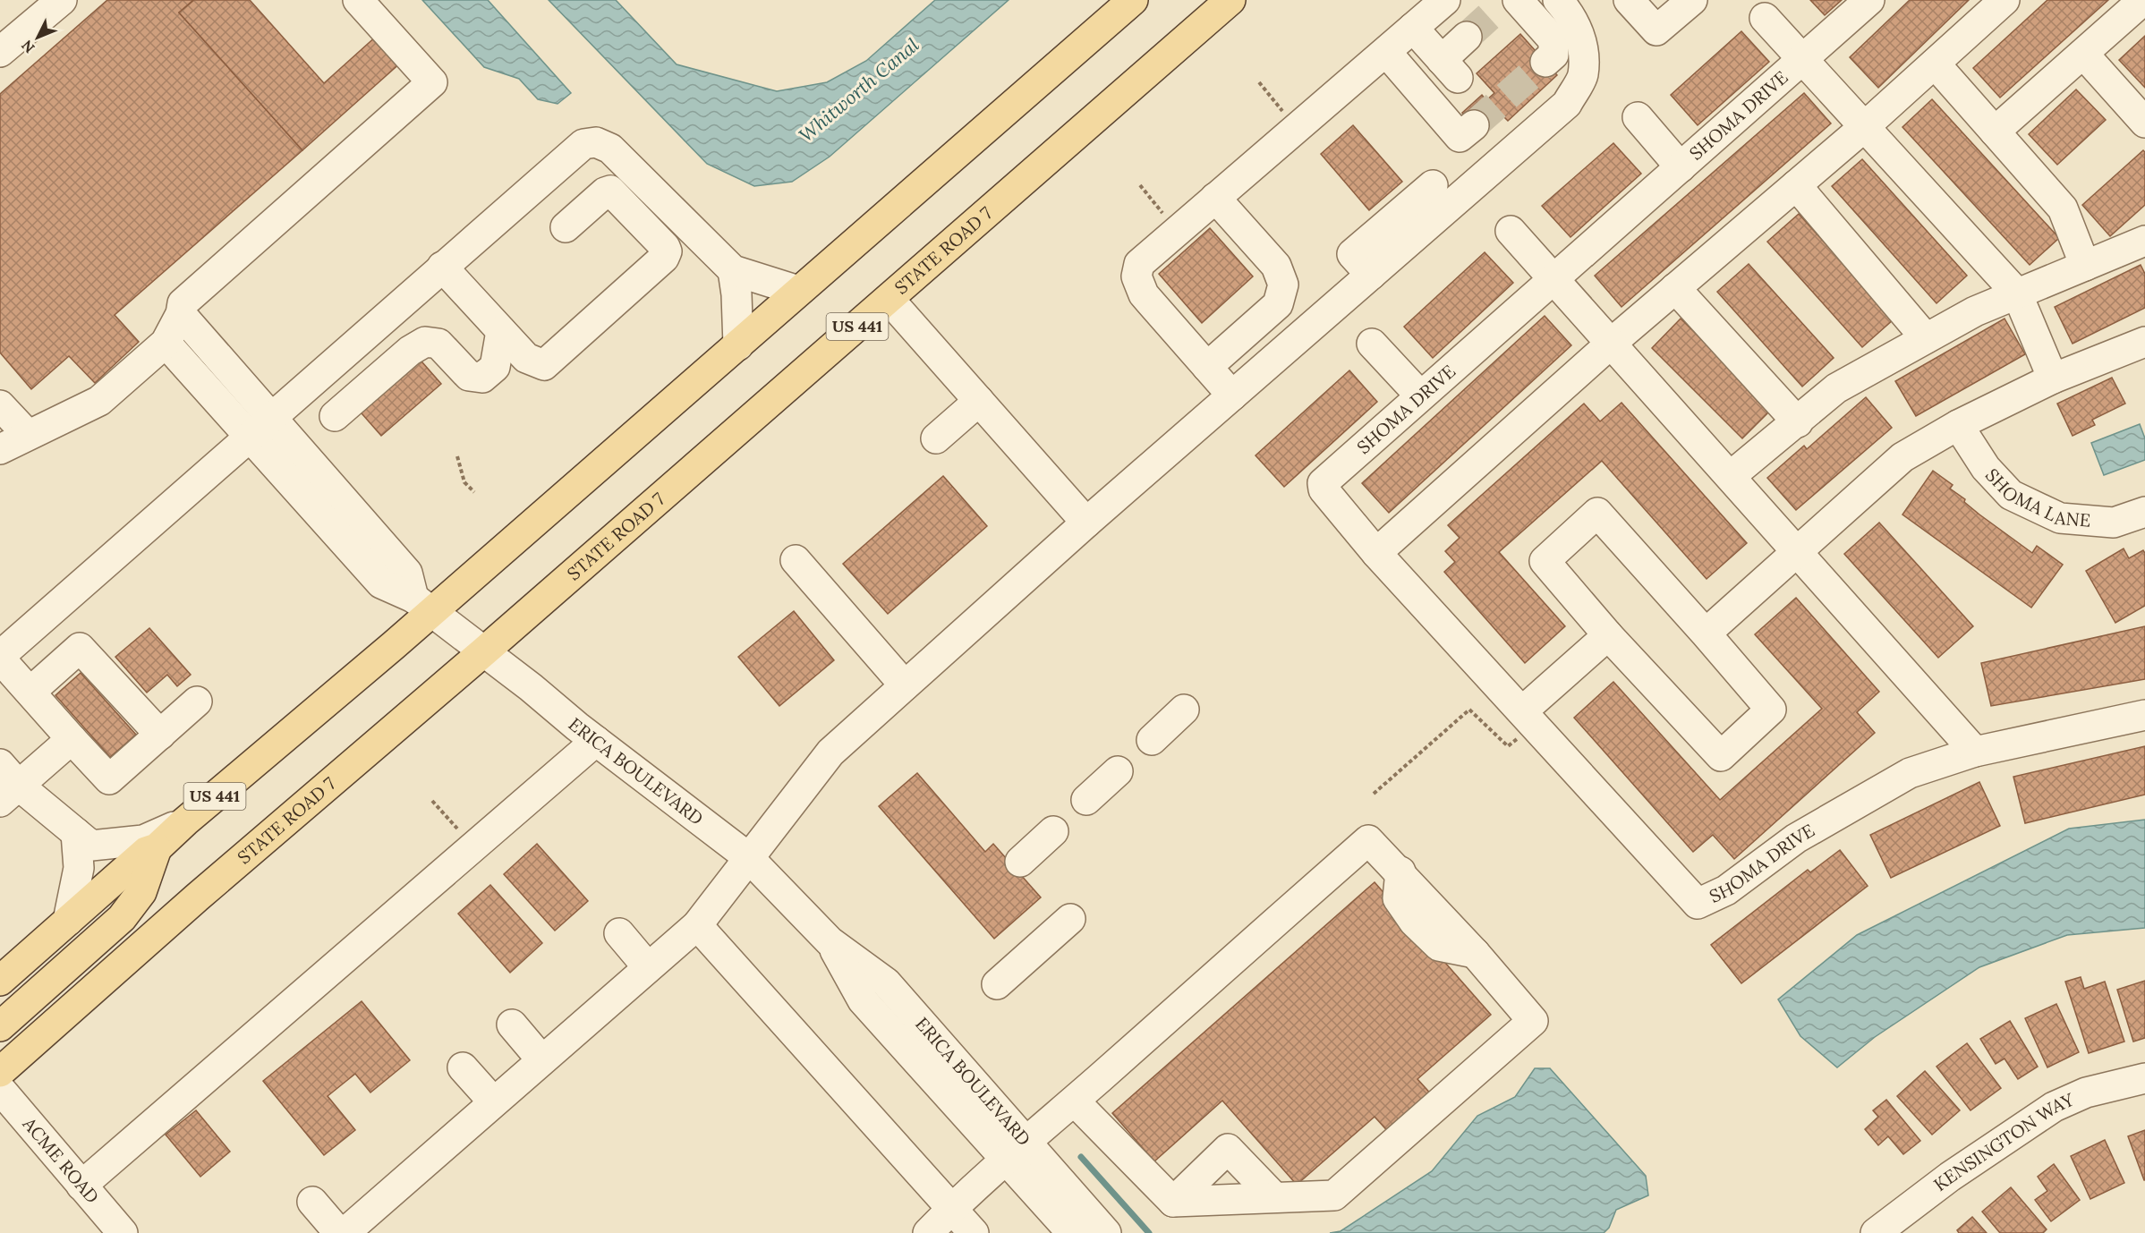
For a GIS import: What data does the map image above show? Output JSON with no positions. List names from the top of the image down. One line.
{"streets":{"main road":["STATE ROAD 7","US 441"],"street":["SHOMA DRIVE","SHOMA LANE","ERICA BOULEVARD","KENSINGTON WAY","ACME ROAD"]},"crossings":[["STATE ROAD 7","ERICA BOULEVARD"],["US 441","ERICA BOULEVARD"]],"water":["Whitworth Canal"],"north":"bottom left"}
